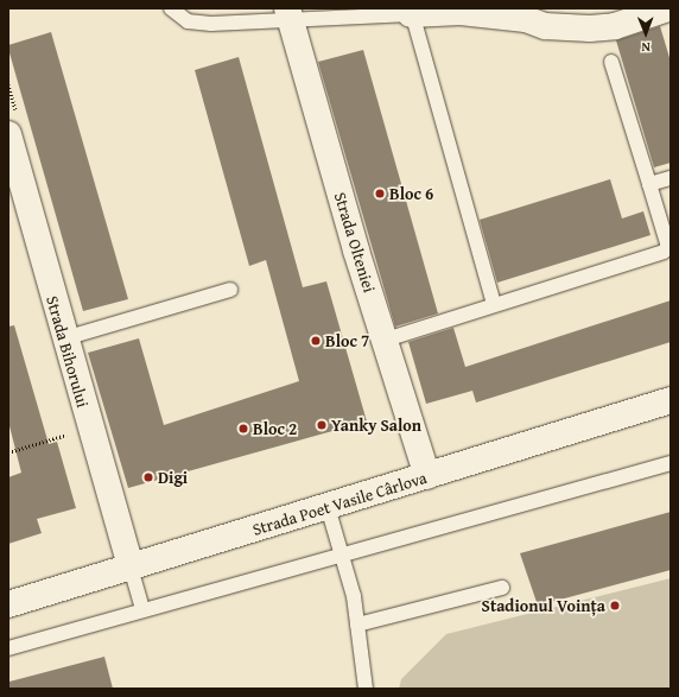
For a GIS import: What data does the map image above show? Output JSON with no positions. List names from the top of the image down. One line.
{"streets":{"street":["Strada Olteniei","Strada Bihorului","Strada Poet Vasile Cârlova"]},"crossings":[["Strada Olteniei","Strada Poet Vasile Cârlova"],["Strada Bihorului","Strada Poet Vasile Cârlova"]],"places":["Bloc 6","Bloc 7","Yanky Salon","Bloc 2","Digi","Stadionul Voința"],"north":"bottom"}
